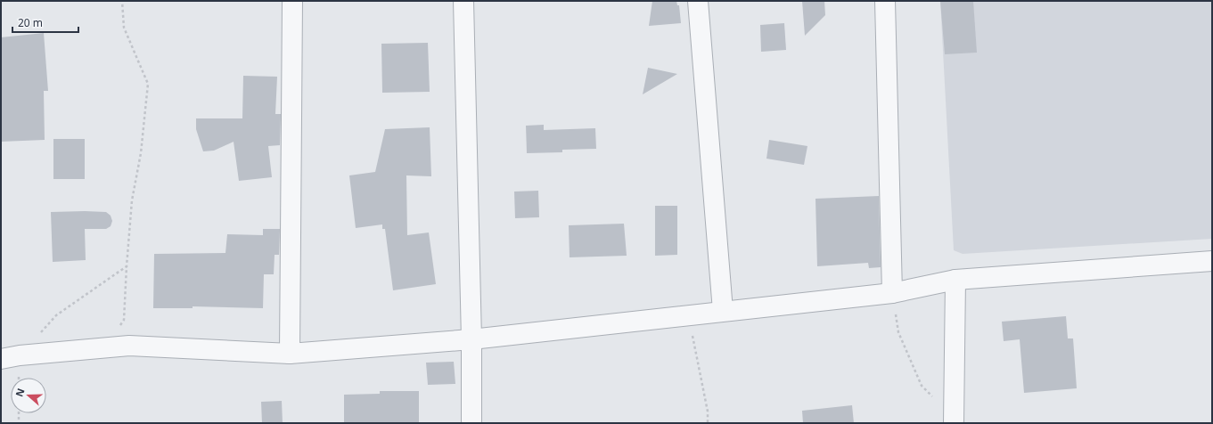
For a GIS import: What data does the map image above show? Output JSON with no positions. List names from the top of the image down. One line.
{"scale_bar":"20 m","north":"left"}
